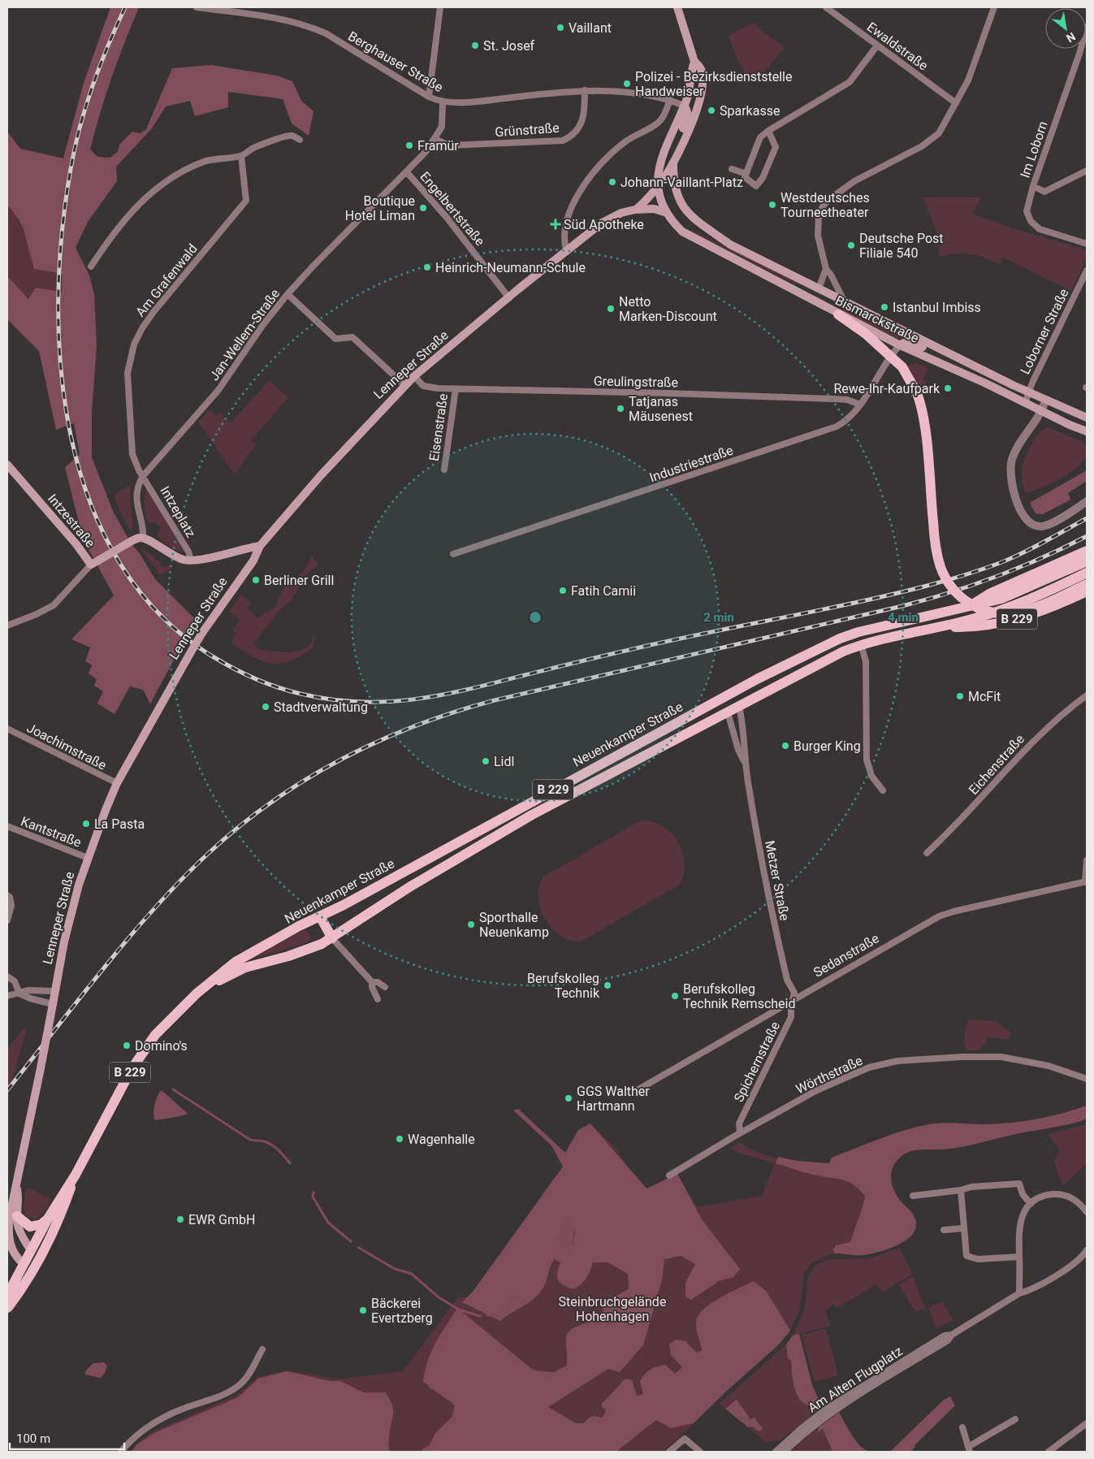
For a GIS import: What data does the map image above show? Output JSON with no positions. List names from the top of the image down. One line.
{"streets":{"main road":["Bismarckstraße","Lenneper Straße","Intzestraße","B 229","Neuenkamper Straße"],"street":["Ewaldstraße","Berghauser Straße","Grünstraße","Im Loborn","Engelbertstraße","Am Grafenwald","Loborner Straße","Jan-Wellem-Straße","Greulingstraße","Eisenstraße","Industriestraße","Intzeplatz","Joachimstraße","Eichenstraße","Kantstraße","Metzer Straße","Sedanstraße","Spichernstraße","Wörthstraße","Am Alten Flugplatz"]},"crossings":[["Berghauser Straße","Grünstraße"],["Berghauser Straße","Bismarckstraße"],["Berghauser Straße","Jan-Wellem-Straße"],["Grünstraße","Jan-Wellem-Straße"],["Engelbertstraße","Jan-Wellem-Straße"],["Engelbertstraße","Lenneper Straße"],["Am Grafenwald","Jan-Wellem-Straße"],["Am Grafenwald","Intzeplatz"],["Bismarckstraße","Loborner Straße"],["Bismarckstraße","Lenneper Straße"],["Bismarckstraße","Industriestraße"],["Jan-Wellem-Straße","Intzeplatz"],["Jan-Wellem-Straße","Intzestraße"],["Lenneper Straße","Greulingstraße"],["Lenneper Straße","B 229"],["Lenneper Straße","Neuenkamper Straße"],["Lenneper Straße","Joachimstraße"],["Lenneper Straße","Kantstraße"],["Greulingstraße","Eisenstraße"],["Greulingstraße","Industriestraße"],["B 229","Neuenkamper Straße"],["Neuenkamper Straße","Metzer Straße"],["Metzer Straße","Sedanstraße"],["Metzer Straße","Spichernstraße"],["Sedanstraße","Spichernstraße"],["Spichernstraße","Wörthstraße"]],"parks":["Steinbruchgelände Hohenhagen"],"places":{"other":["Vaillant","St. Josef","Polizei - Bezirksdienststelle Handweiser","Sparkasse","Framür","Johann-Vaillant-Platz","Westdeutsches Tourneetheater","Boutique Hotel Liman","Deutsche Post Filiale 540","Heinrich-Neumann-Schule","Istanbul Imbiss","Netto Marken-Discount","Rewe-Ihr-Kaufpark","Tatjanas Mäusenest","Berliner Grill","Fatih Camii","McFit","Stadtverwaltung","Burger King","Lidl","La Pasta","Sporthalle Neuenkamp","Berufskolleg Technik","Berufskolleg Technik Remscheid","Domino's","GGS Walther Hartmann","Wagenhalle","EWR GmbH","Bäckerei Evertzberg"],"health":["Süd Apotheke"]},"scale_bar":"100 m","north":"bottom right","rings":["2 min","4 min"]}
